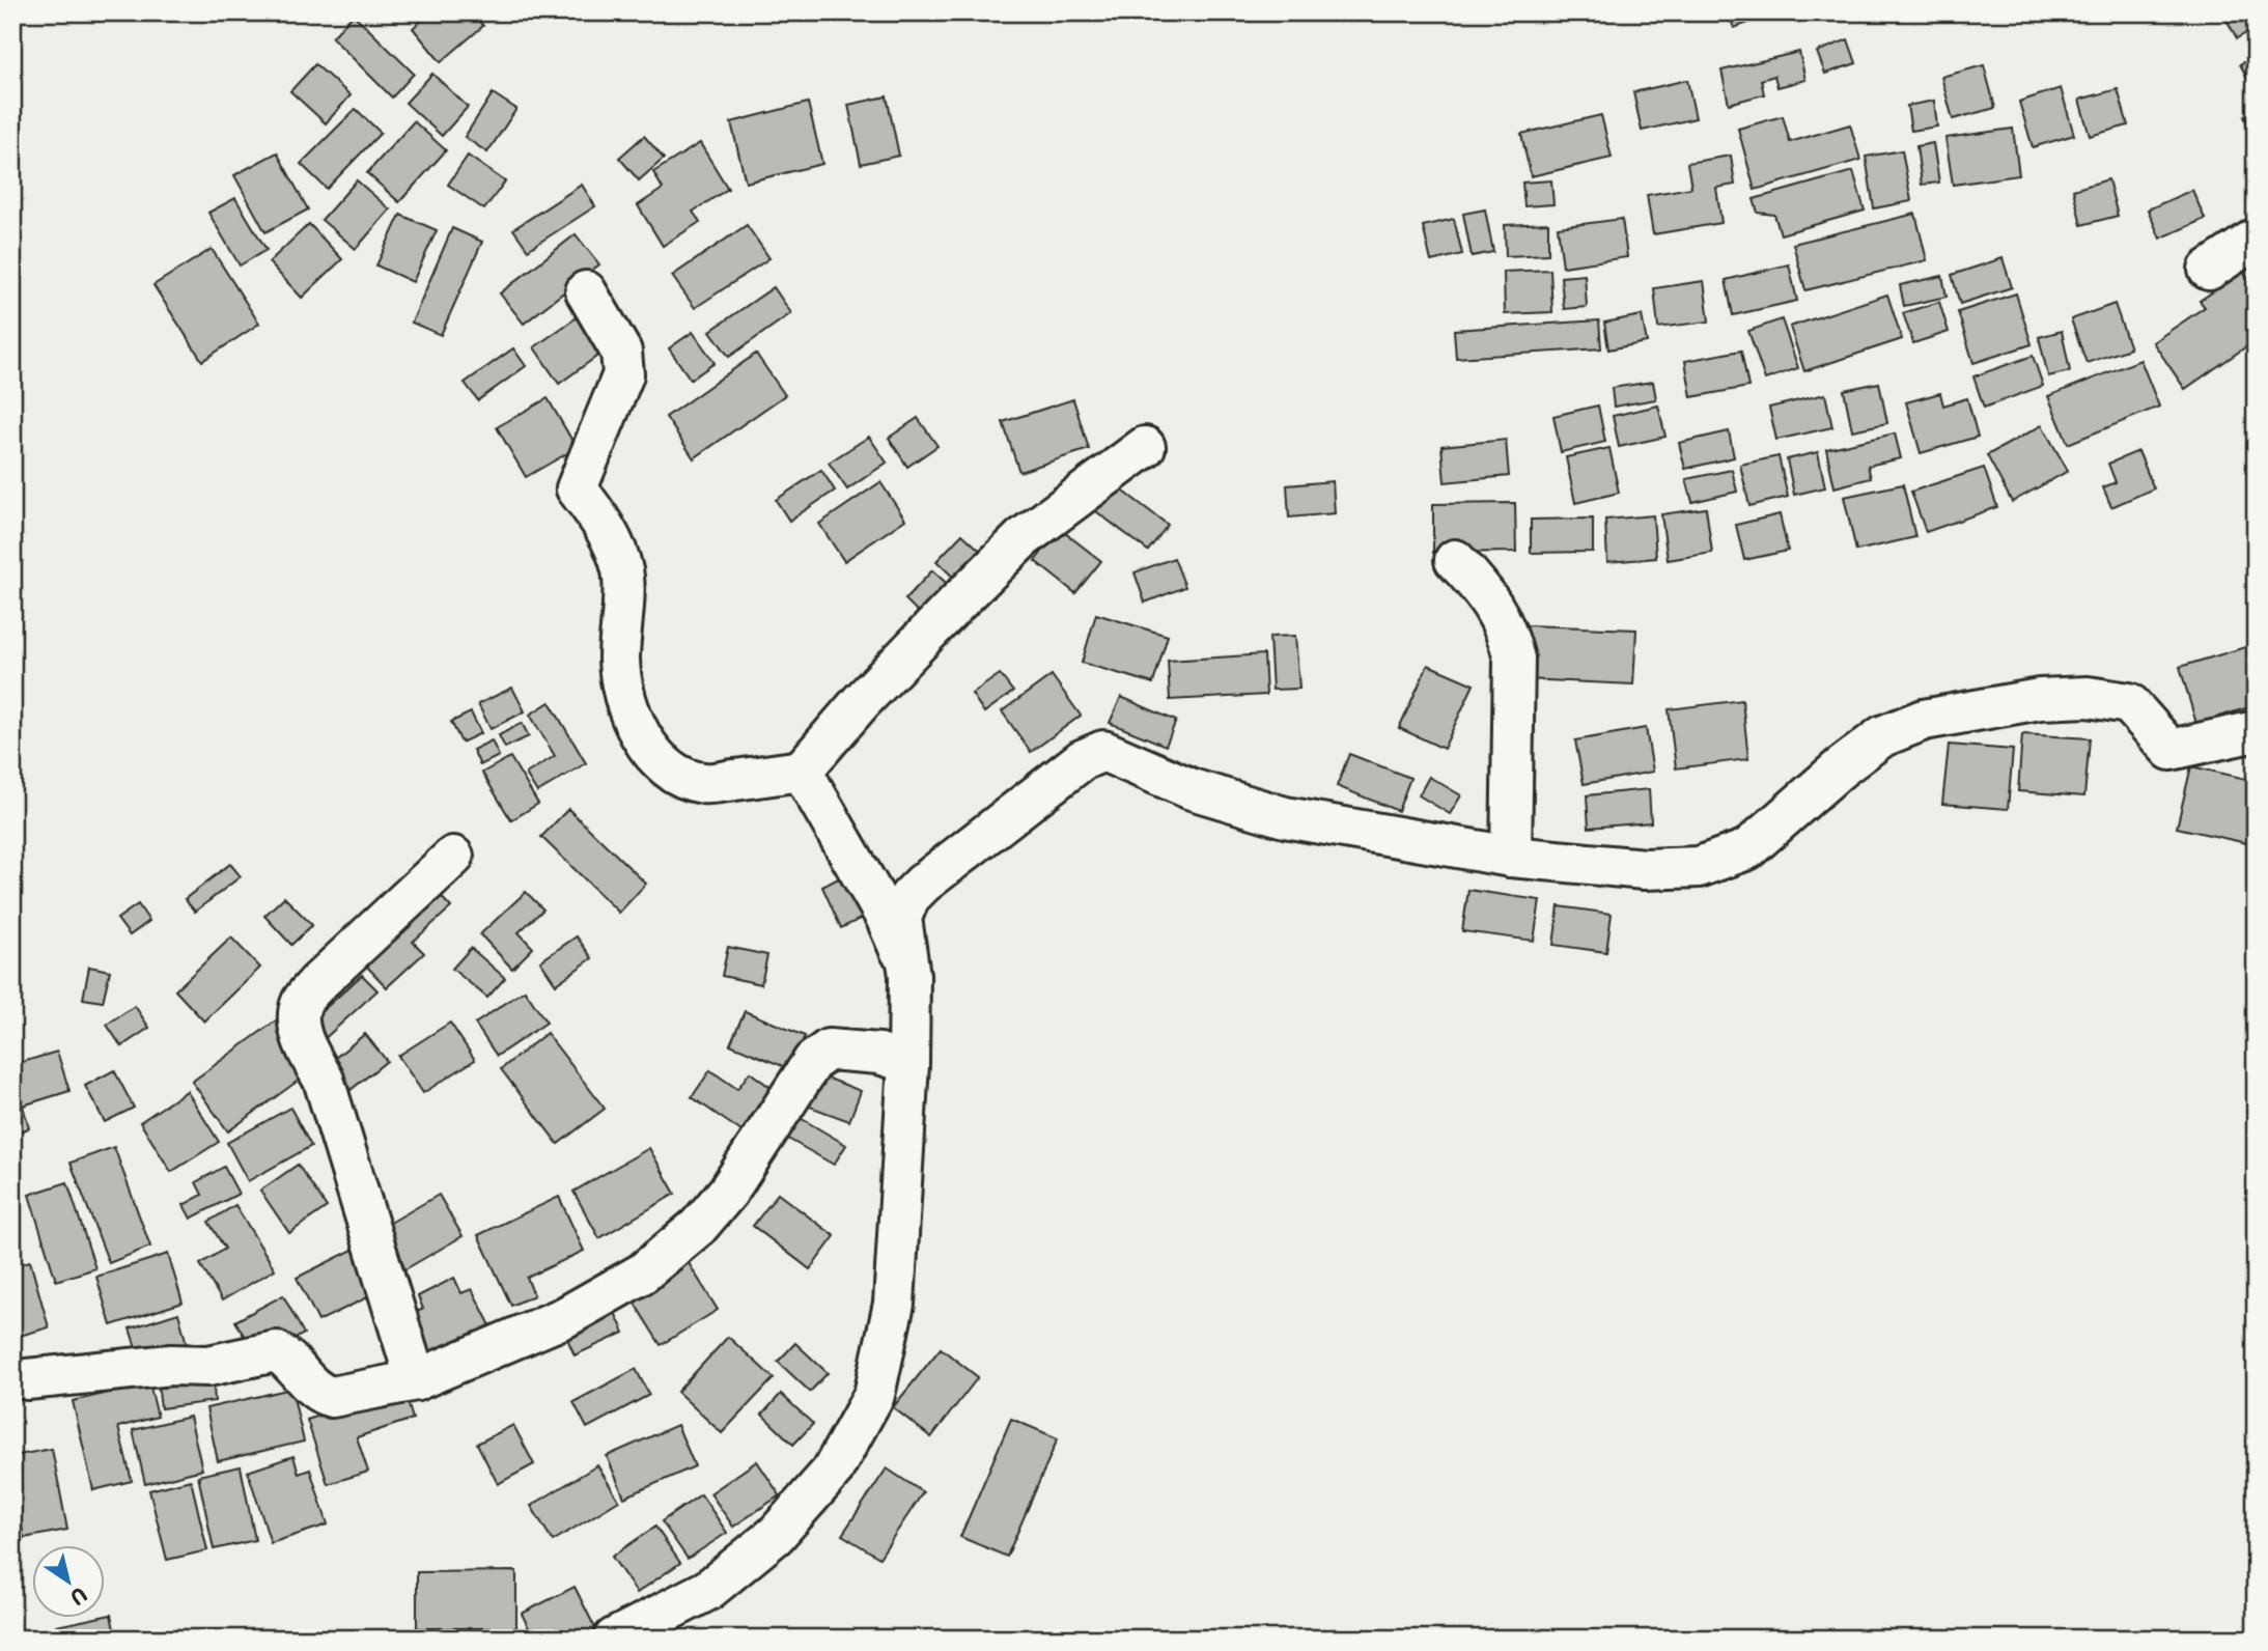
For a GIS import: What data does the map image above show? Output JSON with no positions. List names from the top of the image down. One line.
{"north":"bottom right"}
